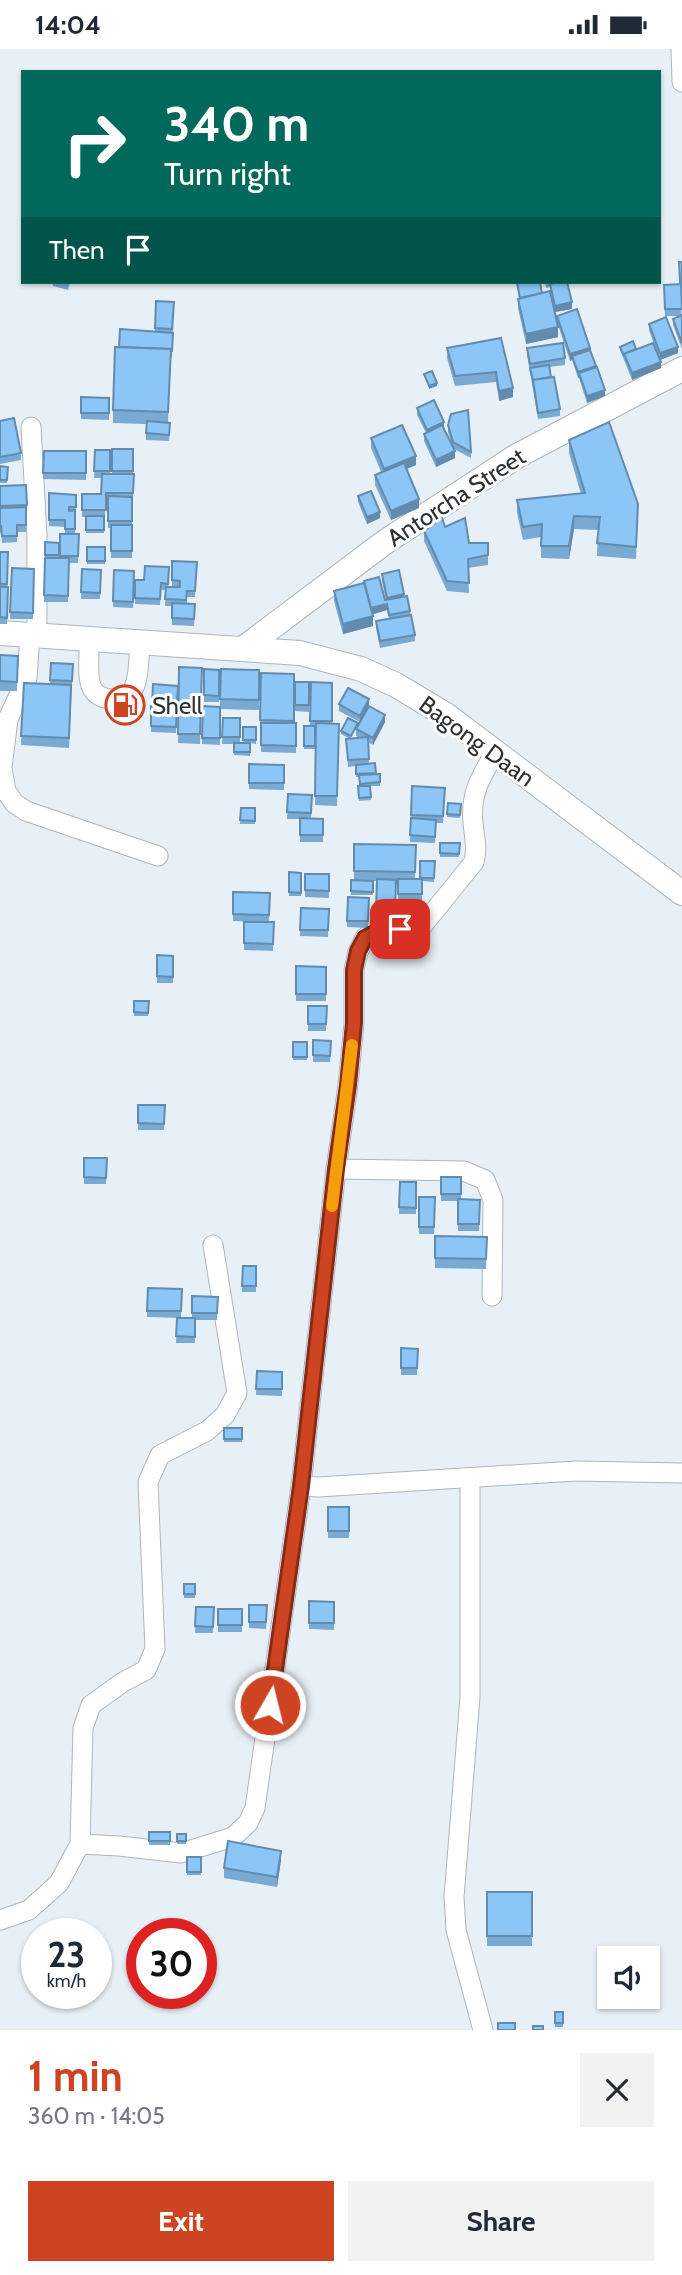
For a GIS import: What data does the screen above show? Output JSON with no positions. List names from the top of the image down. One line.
{"streets":{"main road":["Antorcha Street","Bagong Daan"]},"crossings":[["Antorcha Street","Bagong Daan"]],"places":{"fuel station":["Shell"]},"page":{"status":"14:04","turn":["340 m","Turn right"],"then":"Then","speed":"23 km/h","limit":"30","heading":["1 min","360 m · 14:05"],"buttons":["Exit","Share"]}}
